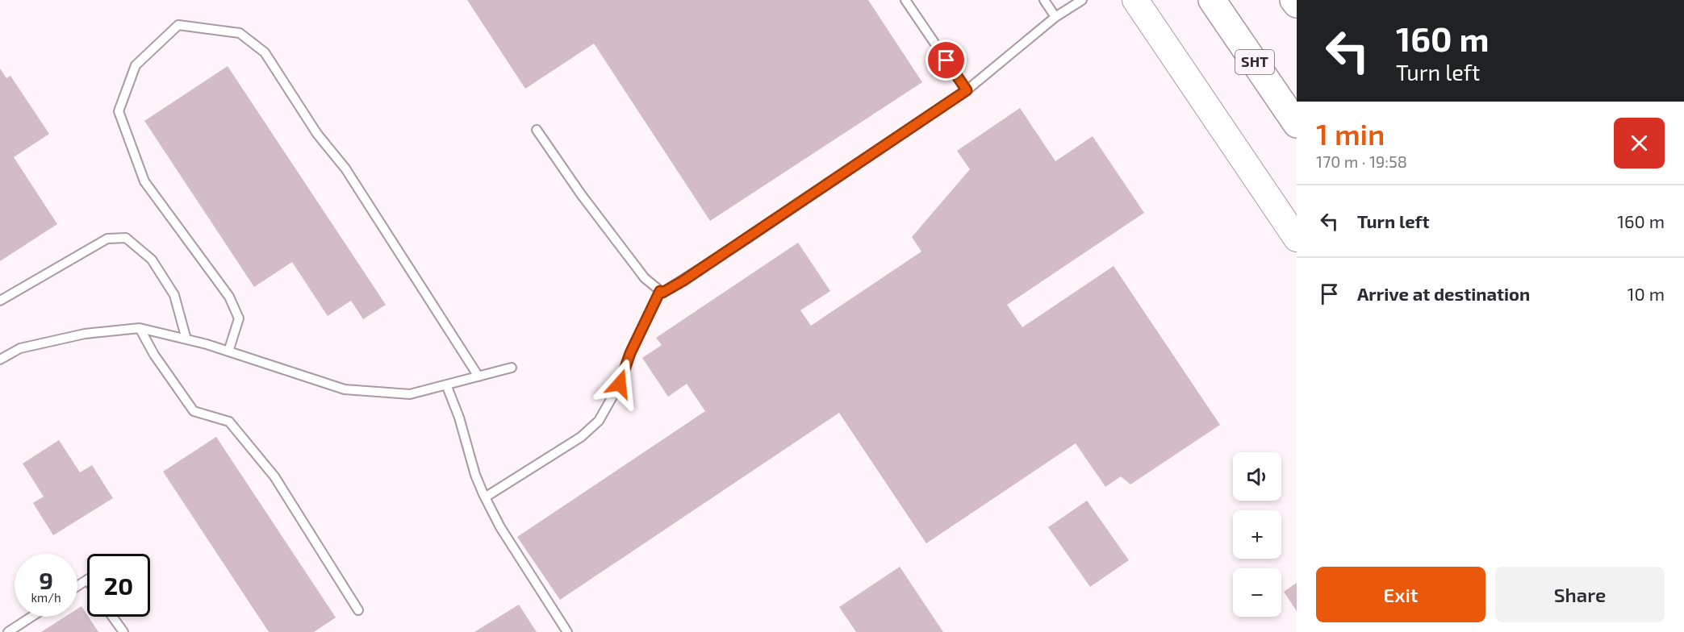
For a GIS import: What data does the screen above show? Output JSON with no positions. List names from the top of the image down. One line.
{"streets":{"highway":["SHT"]},"page":{"turn":["160 m","Turn left"],"heading":["1 min","170 m · 19:58"],"list":[{"name":"Turn left","value":"160 m"},{"name":"Arrive at destination","value":"10 m"}],"map_buttons":["+","−"],"speed":"9 km/h","limit":"20","buttons":["Exit","Share"]}}
